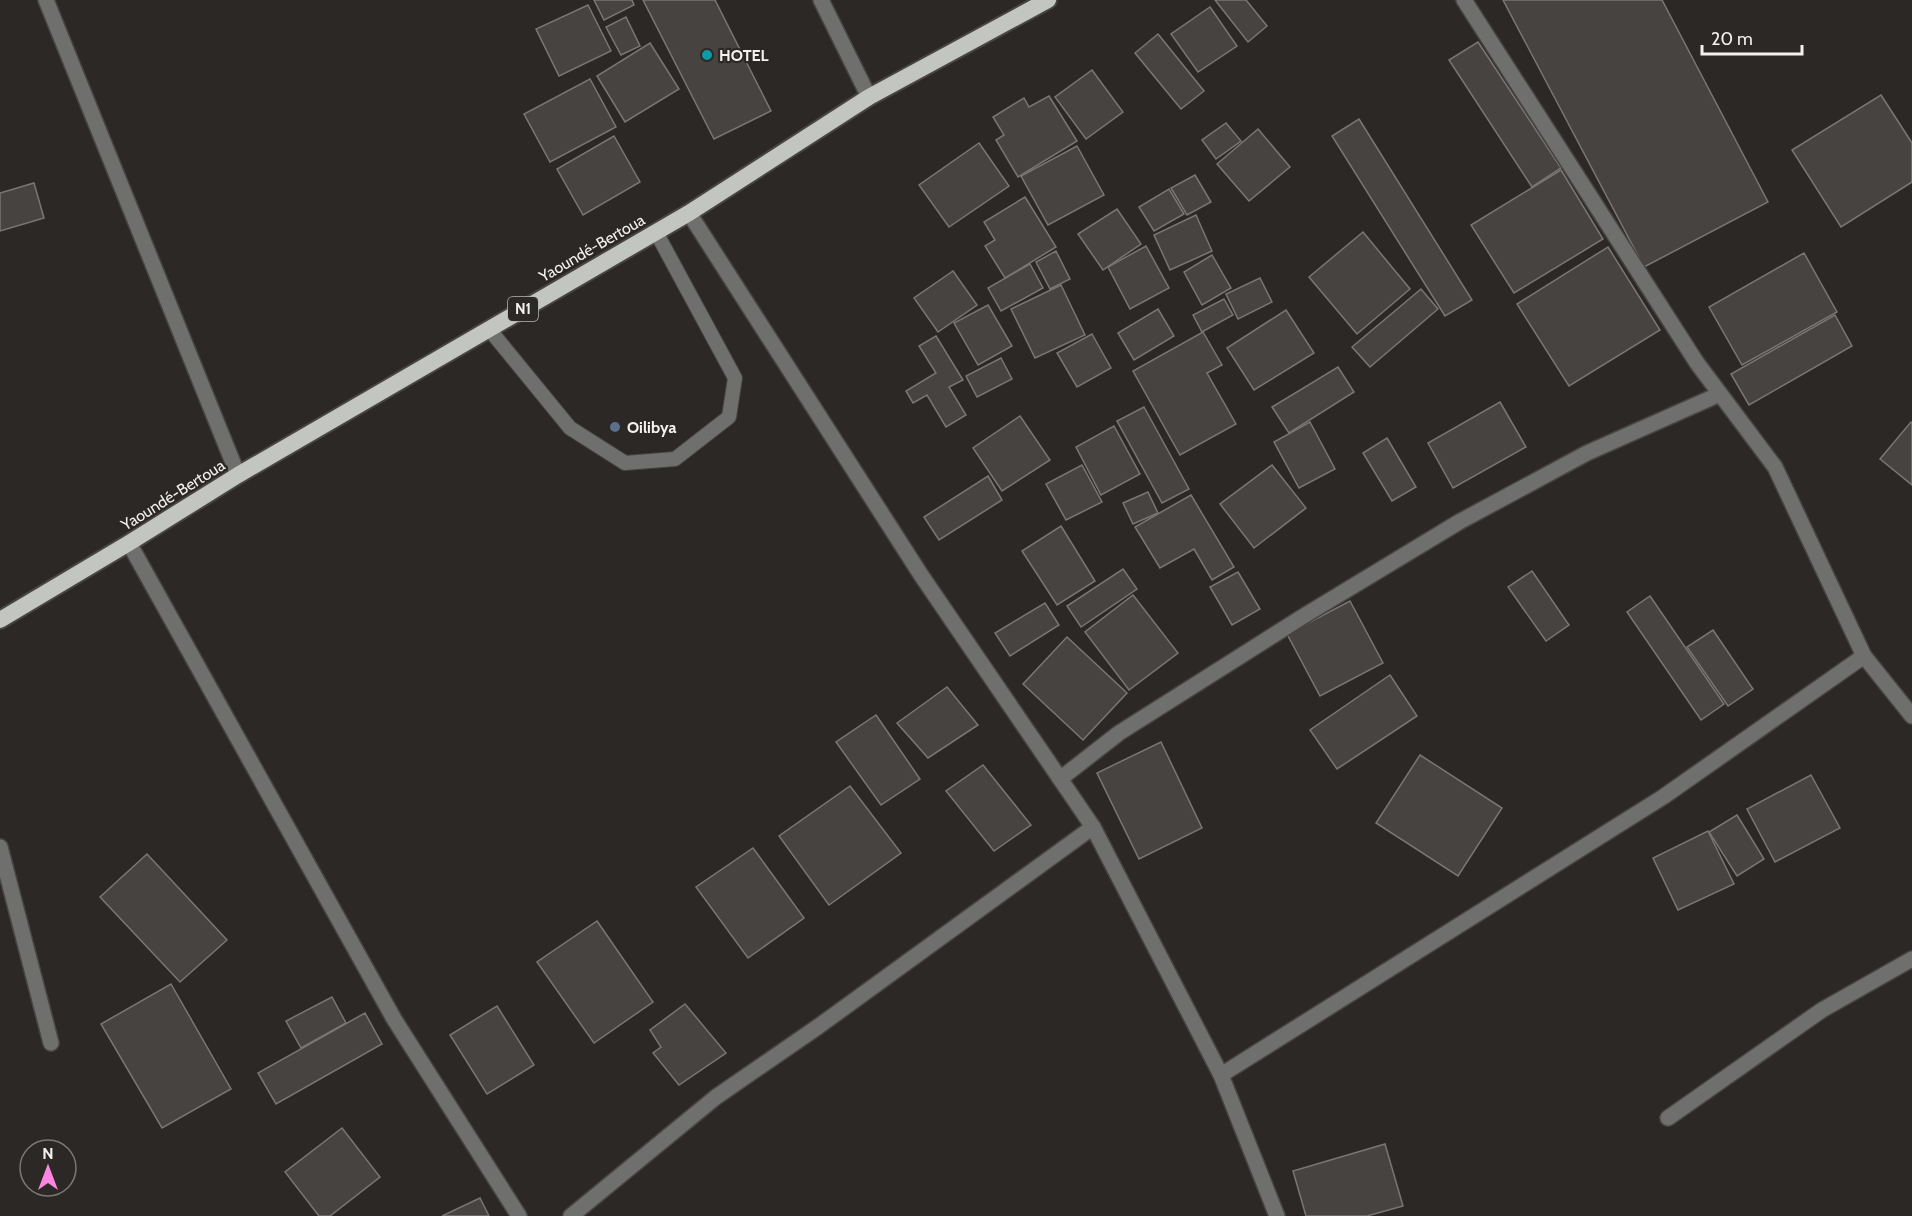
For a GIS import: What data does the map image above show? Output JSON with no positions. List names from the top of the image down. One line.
{"streets":{"highway":["Yaoundé-Bertoua","N1"]},"places":["HOTEL","Oilibya"],"scale_bar":"20 m","north":"top"}
